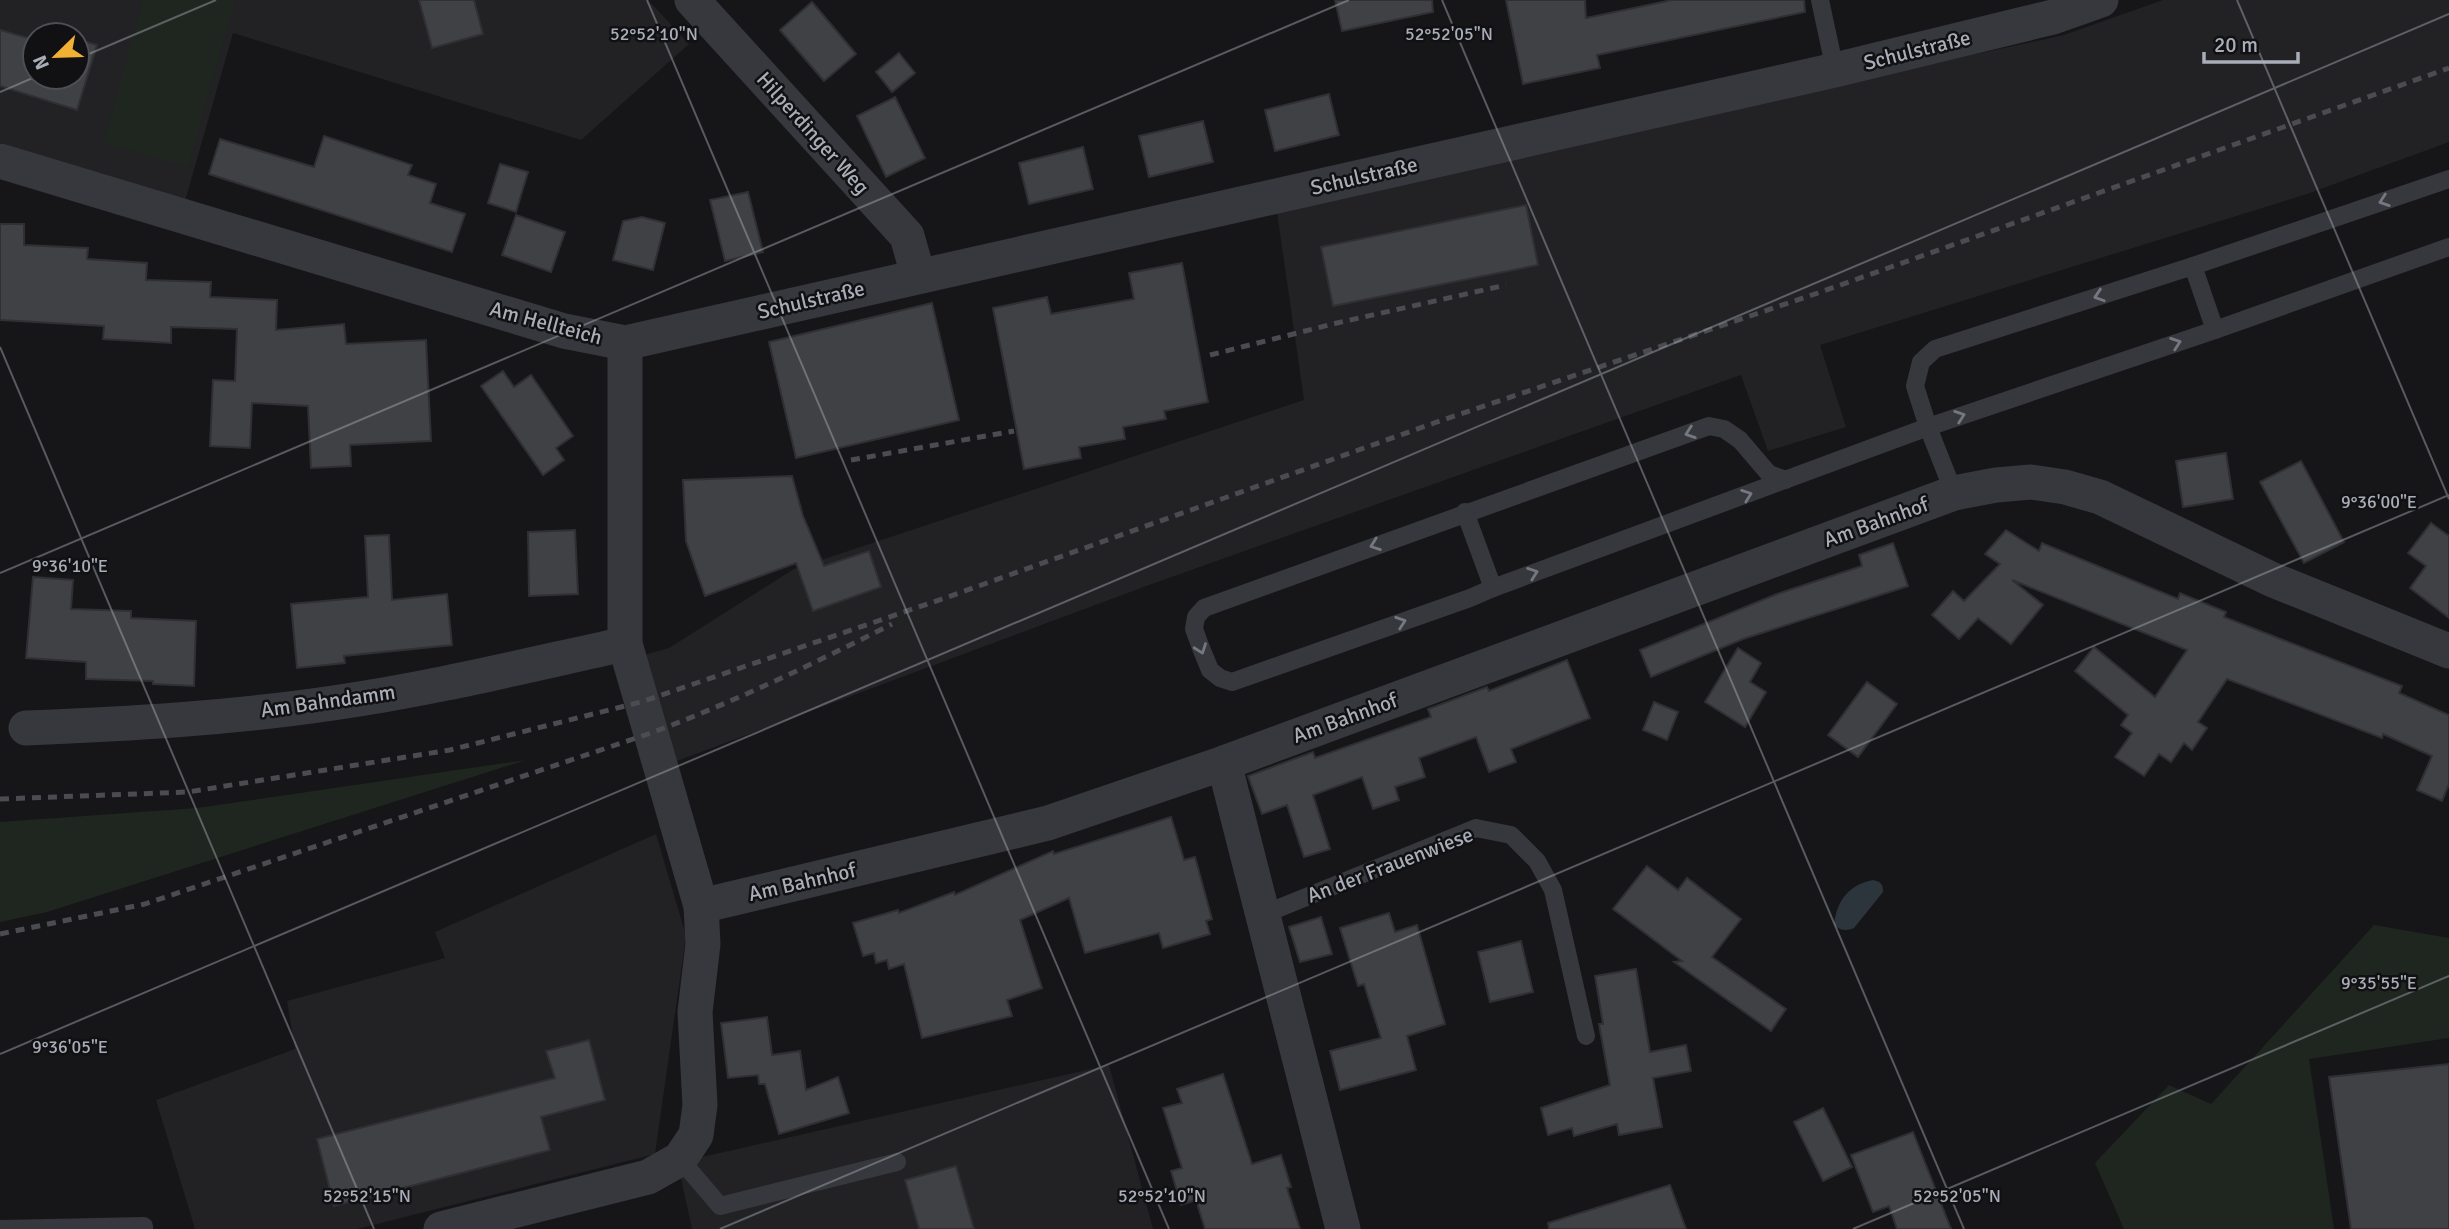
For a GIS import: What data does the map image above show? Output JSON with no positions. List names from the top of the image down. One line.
{"streets":{"street":["Schulstraße","Hilperdinger Weg","Am Hellteich","Am Bahnhof","Am Bahndamm"],"lane":["An der Frauenwiese"]},"crossings":[["Schulstraße","Hilperdinger Weg"],["Schulstraße","Am Hellteich"],["Am Hellteich","Am Bahnhof"],["Am Hellteich","Am Bahndamm"]],"scale_bar":"20 m","north":"bottom left","coordinates":["52°52'10\"N","52°52'05\"N","9°36'00\"E","9°36'10\"E","9°35'55\"E","9°36'05\"E","52°52'15\"N"]}
